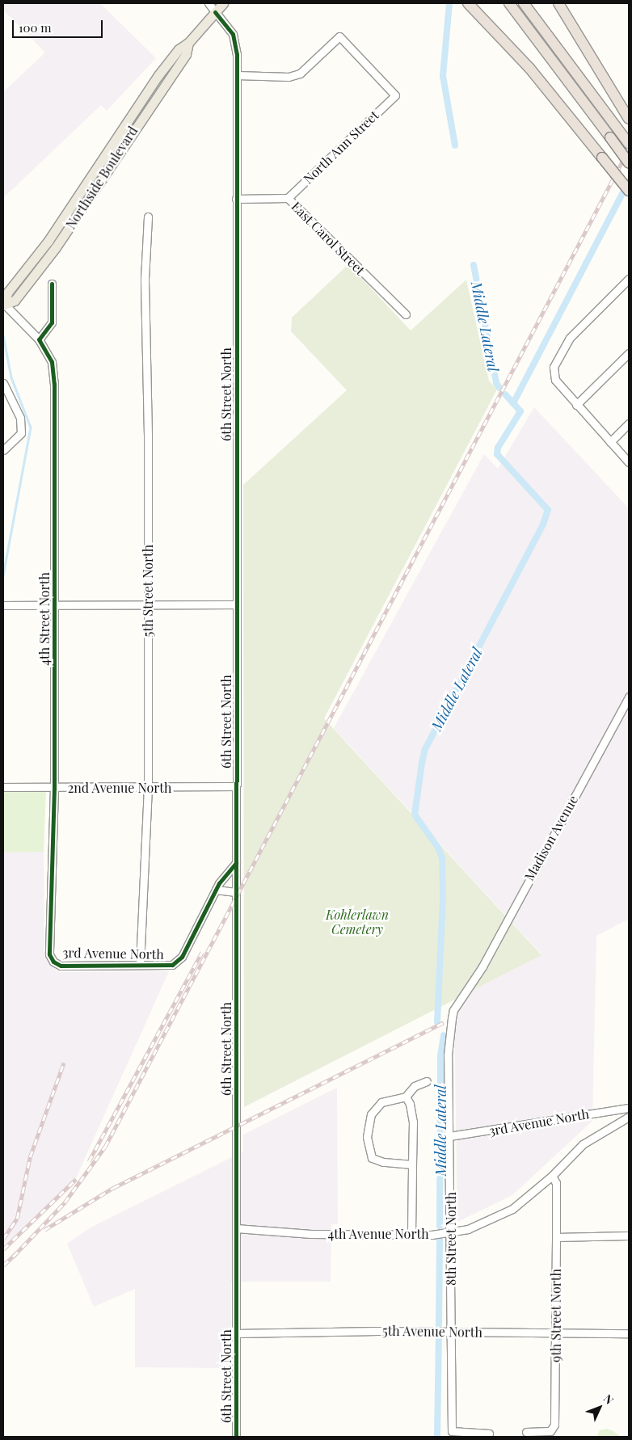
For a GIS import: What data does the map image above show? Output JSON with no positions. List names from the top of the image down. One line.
{"streets":{"main road":["Northside Boulevard"],"street":["North Ann Street","East Carol Street","6th Street North","5th Street North","4th Street North","2nd Avenue North","Madison Avenue","3rd Avenue North","4th Avenue North","8th Street North","9th Street North","5th Avenue North"]},"crossings":[["North Ann Street","East Carol Street"],["North Ann Street","6th Street North"],["Northside Boulevard","6th Street North"],["Northside Boulevard","4th Street North"],["East Carol Street","6th Street North"],["6th Street North","2nd Avenue North"],["6th Street North","3rd Avenue North"],["6th Street North","4th Avenue North"],["6th Street North","5th Avenue North"],["5th Street North","2nd Avenue North"],["5th Street North","3rd Avenue North"],["4th Street North","2nd Avenue North"],["4th Street North","3rd Avenue North"],["Madison Avenue","8th Street North"],["3rd Avenue North","8th Street North"],["4th Avenue North","8th Street North"],["4th Avenue North","9th Street North"],["8th Street North","5th Avenue North"],["9th Street North","5th Avenue North"]],"water":["Middle Lateral"],"parks":["Kohlerlawn Cemetery"],"scale_bar":"100 m","north":"top right"}
